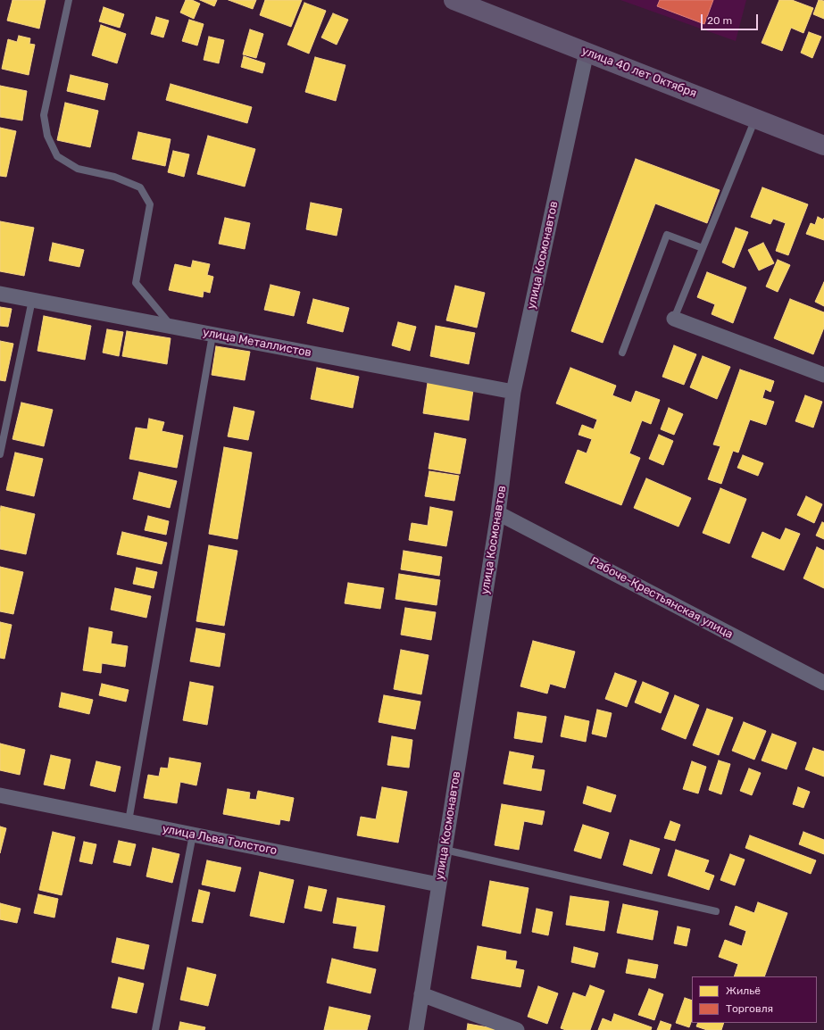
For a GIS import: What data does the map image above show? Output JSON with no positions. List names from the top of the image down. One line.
{"streets":{"street":["улица 40 лет Октября","улица Космонавтов","улица Металлистов","Рабоче-Крестьянская улица","улица Льва Толстого"]},"crossings":[["улица 40 лет Октября","улица Космонавтов"],["улица Космонавтов","улица Металлистов"],["улица Космонавтов","Рабоче-Крестьянская улица"],["улица Космонавтов","улица Льва Толстого"]],"legend":["Жильё","Торговля"],"scale_bar":"20 m"}
